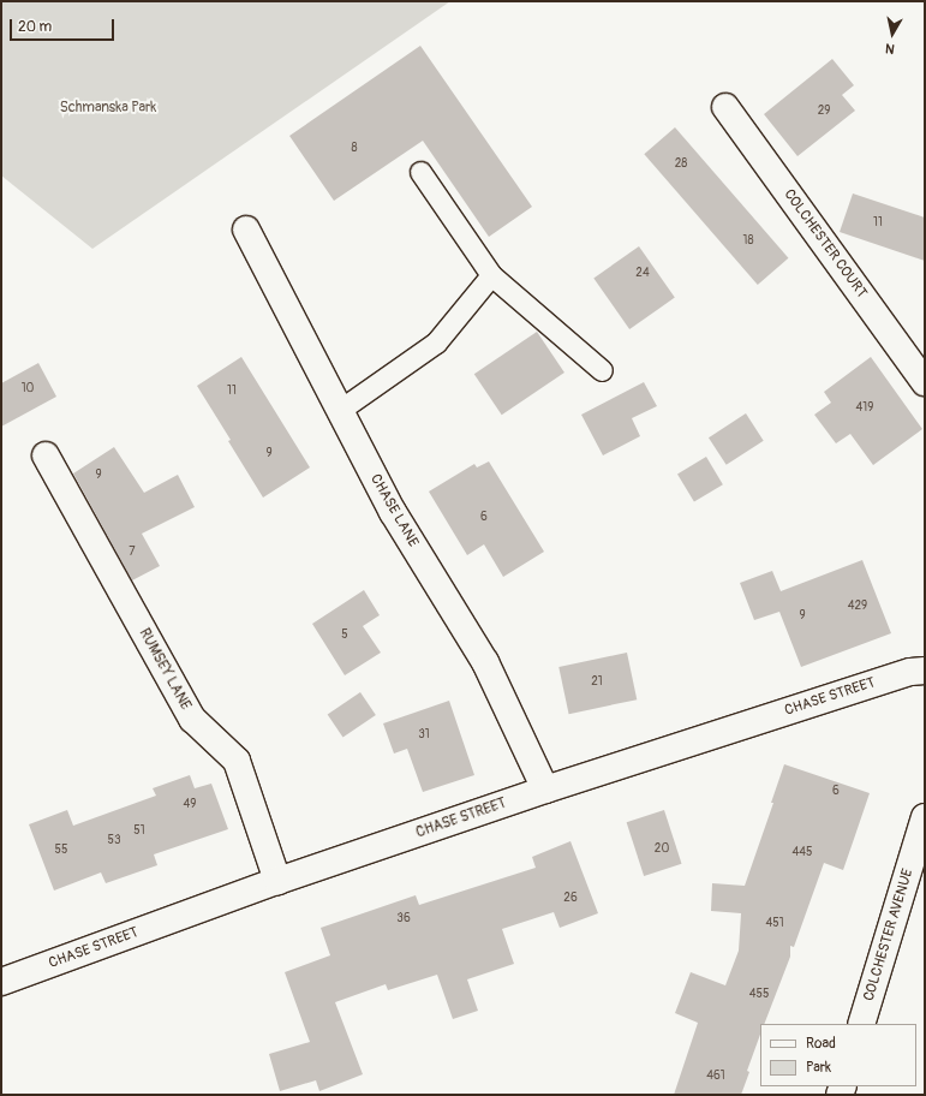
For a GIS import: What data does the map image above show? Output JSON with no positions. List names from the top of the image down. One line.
{"streets":{"street":["COLCHESTER COURT","CHASE LANE","RUMSEY LANE","CHASE STREET","COLCHESTER AVENUE"]},"crossings":[["CHASE LANE","CHASE STREET"],["RUMSEY LANE","CHASE STREET"]],"parks":["Schmanska Park"],"house_numbers":["29","8","28","11","18","24","10","11","419","9","9","6","7","429","9","5","21","31","6","49","51","53","20","55","445","26","36","451","455","461"],"legend":["Road","Park"],"scale_bar":"20 m","north":"bottom"}
